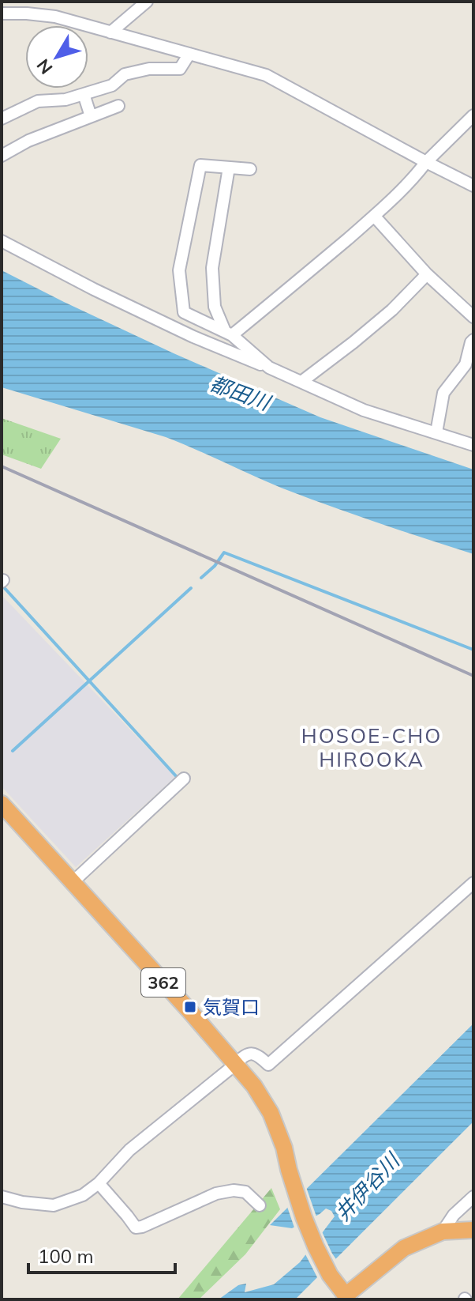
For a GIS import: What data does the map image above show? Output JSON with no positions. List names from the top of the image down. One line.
{"streets":{"highway":["362"]},"districts":["HOSOE-CHO HIROOKA"],"water":["都田川","井伊谷川"],"places":{"transit":["気賀口"]},"scale_bar":"100 m","north":"bottom left"}
